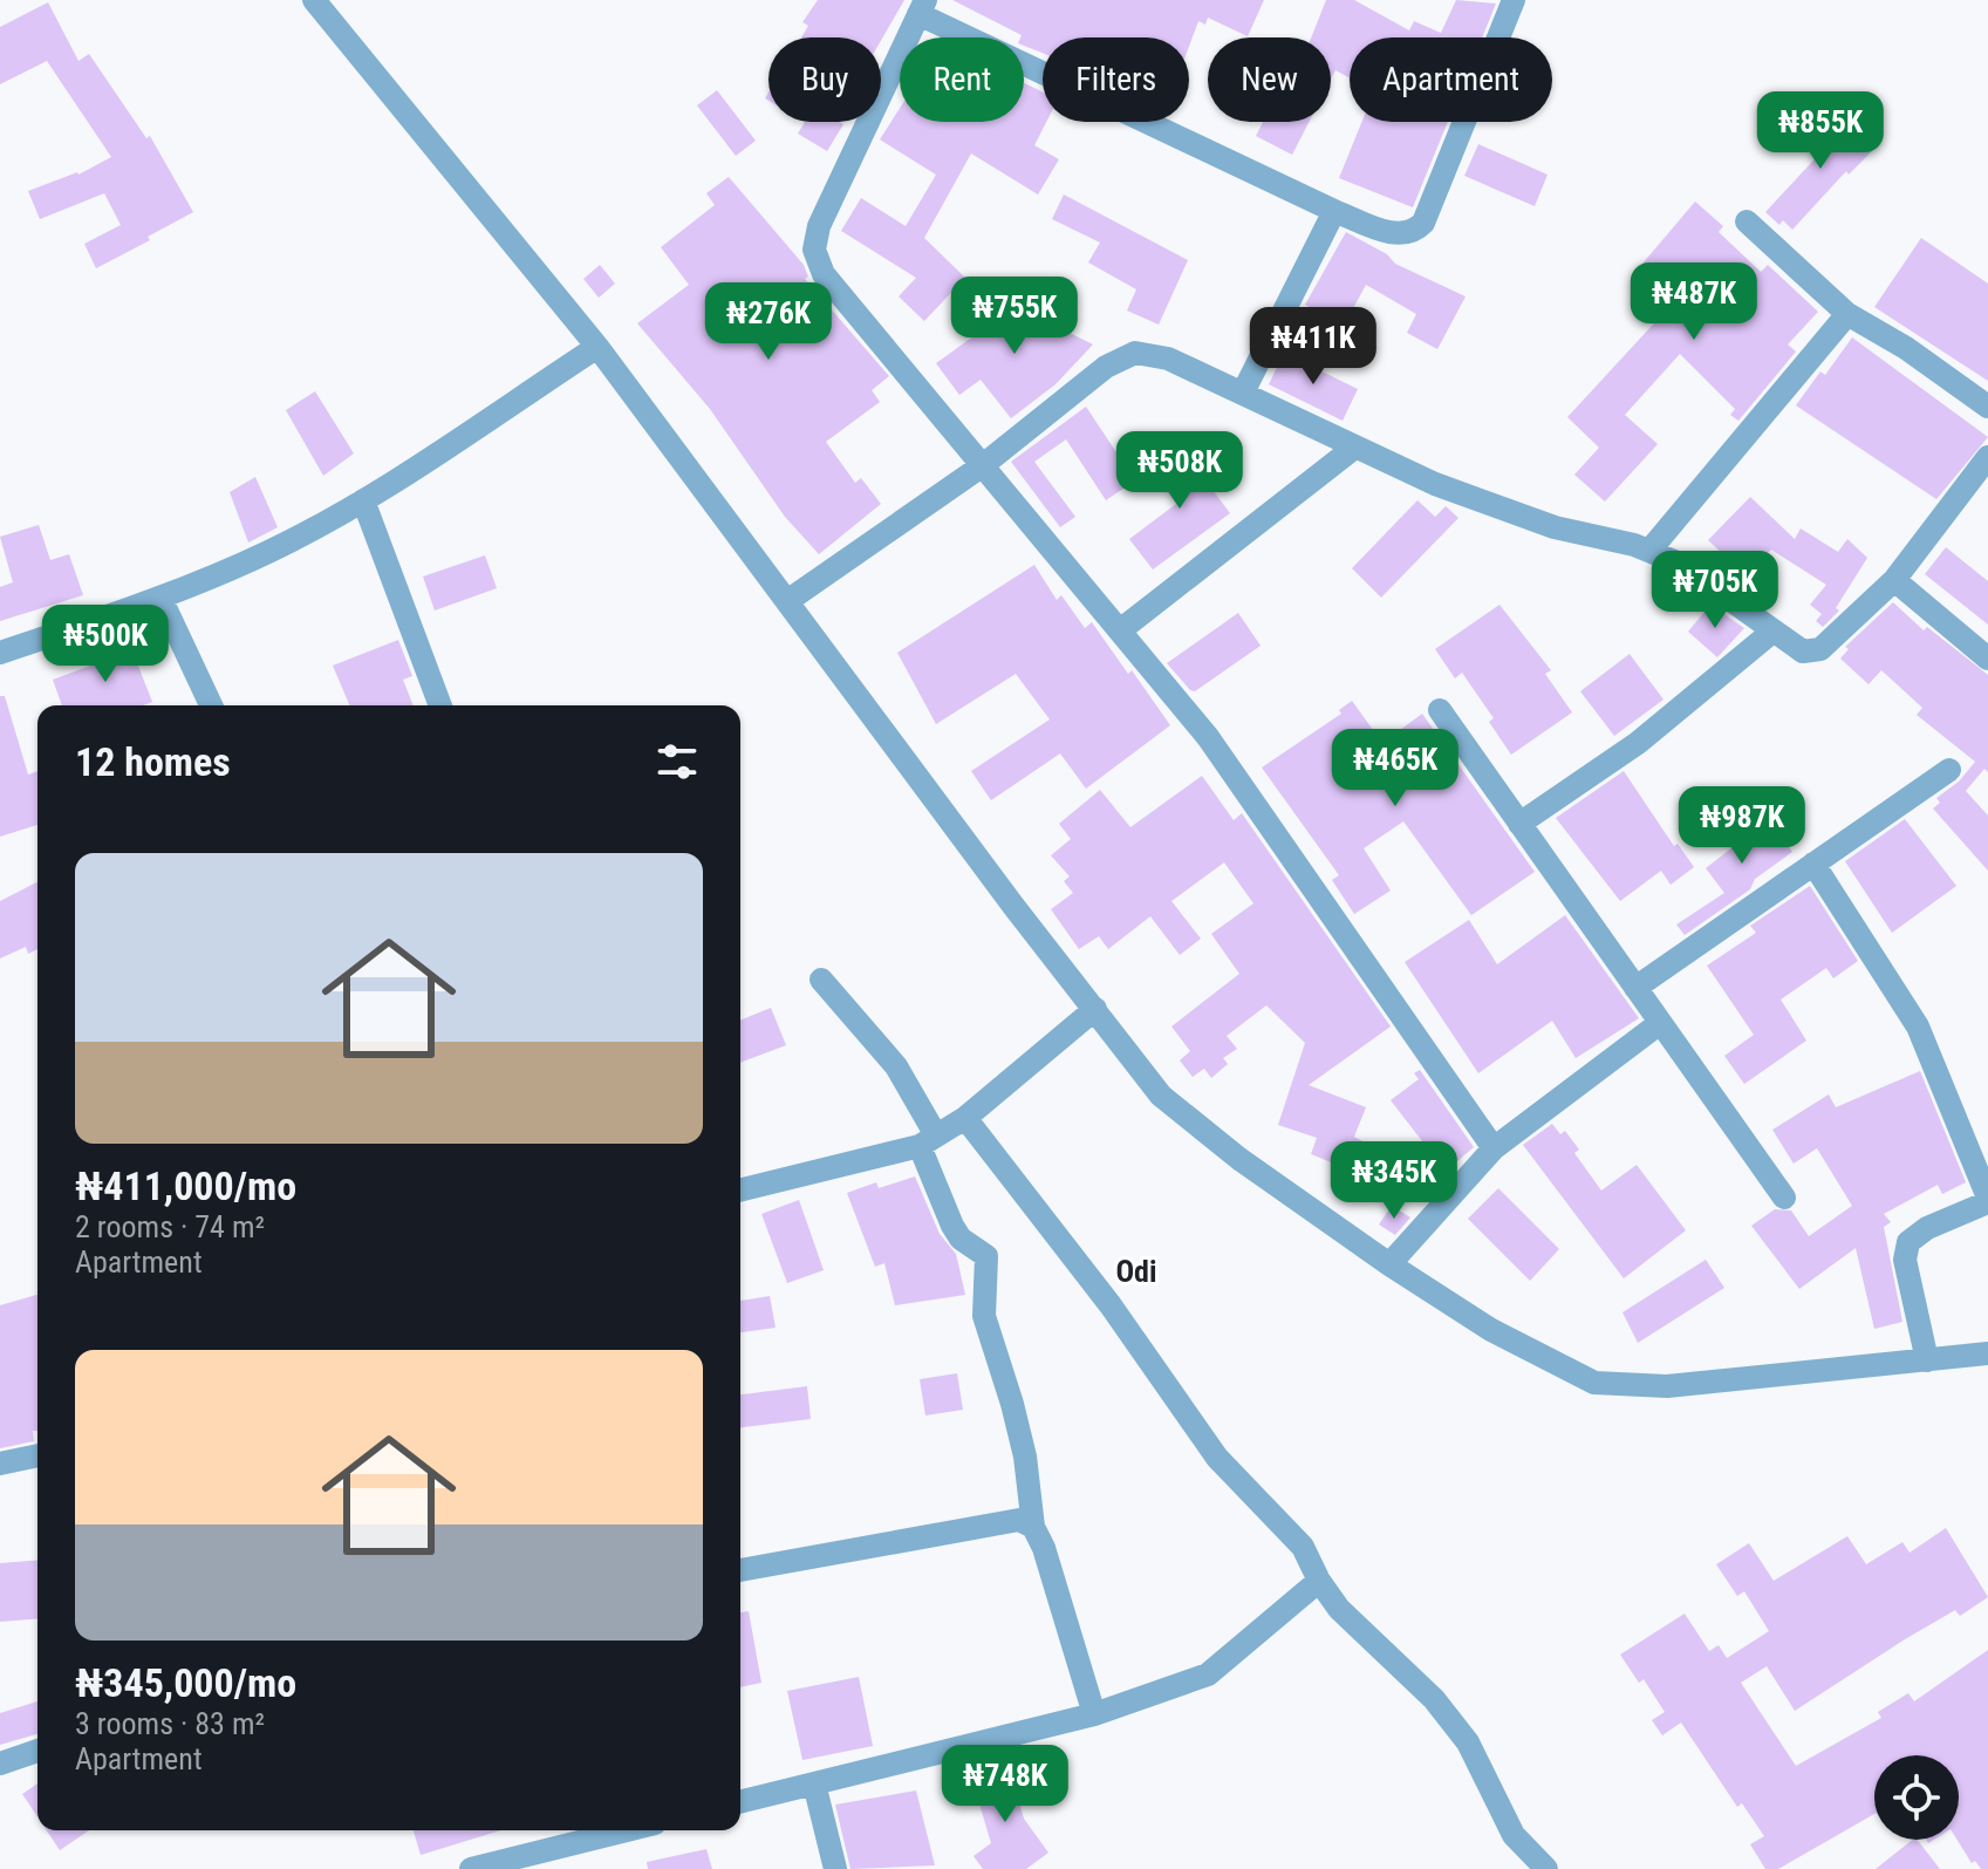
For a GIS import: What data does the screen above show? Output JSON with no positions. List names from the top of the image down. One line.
{"districts":["Odi"],"page":{"chip":["Buy","Rent","Filters","New","Apartment"],"price":["₦855K","₦487K","₦755K","₦276K","₦411K","₦508K","₦705K","₦500K","₦465K","₦987K","₦345K","₦748K"],"heading":"12 homes","list":[{"name":"₦411,000/mo","note":"2 rooms · 74 m² · Apartment"},{"name":"₦345,000/mo","note":"3 rooms · 83 m² · Apartment"}]}}
